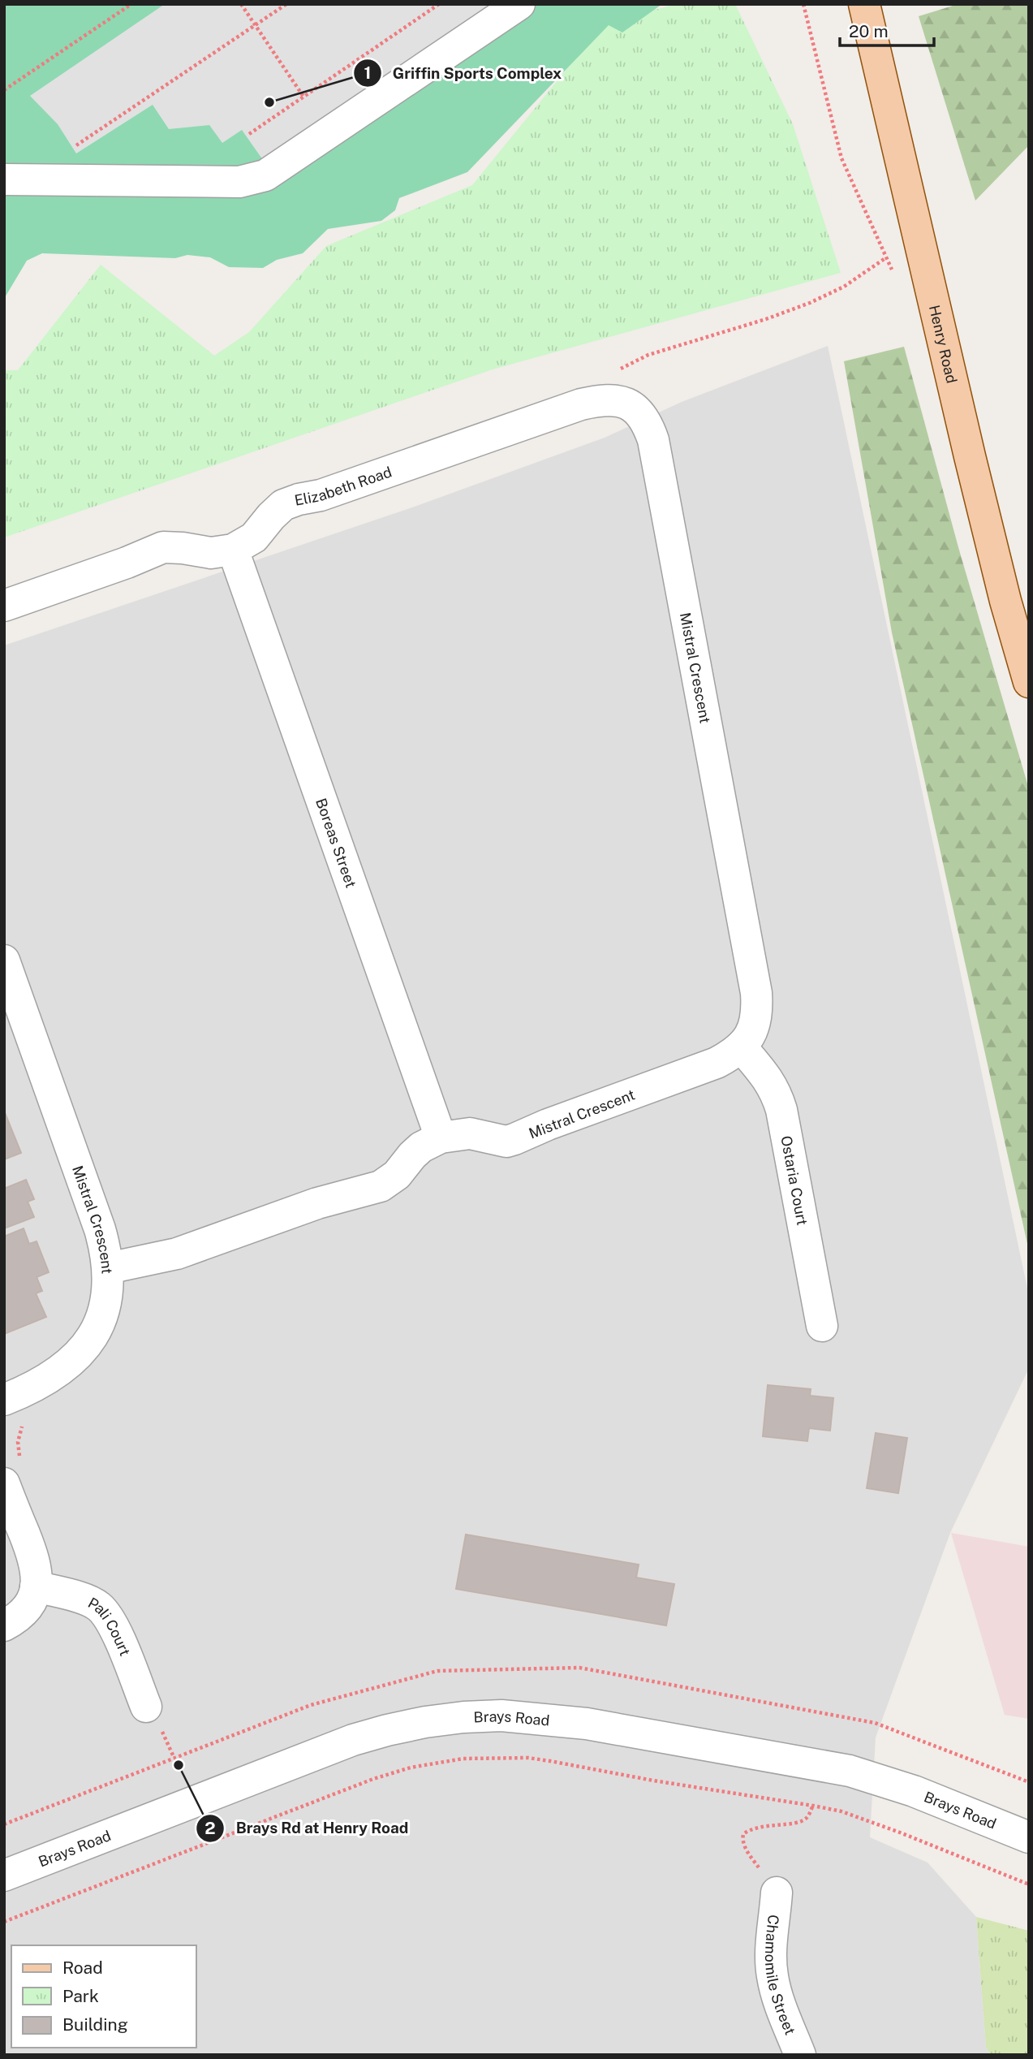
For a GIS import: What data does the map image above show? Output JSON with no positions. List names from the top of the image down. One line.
{"streets":{"main road":["Henry Road"],"street":["Elizabeth Road","Mistral Crescent","Boreas Street","Ostaria Court","Pali Court","Brays Road","Chamomile Street"]},"crossings":[["Elizabeth Road","Mistral Crescent"],["Elizabeth Road","Boreas Street"],["Mistral Crescent","Boreas Street"],["Mistral Crescent","Ostaria Court"]],"places":["Griffin Sports Complex","Brays Rd at Henry Road"],"legend":["Road","Park","Building"],"scale_bar":"20 m"}
